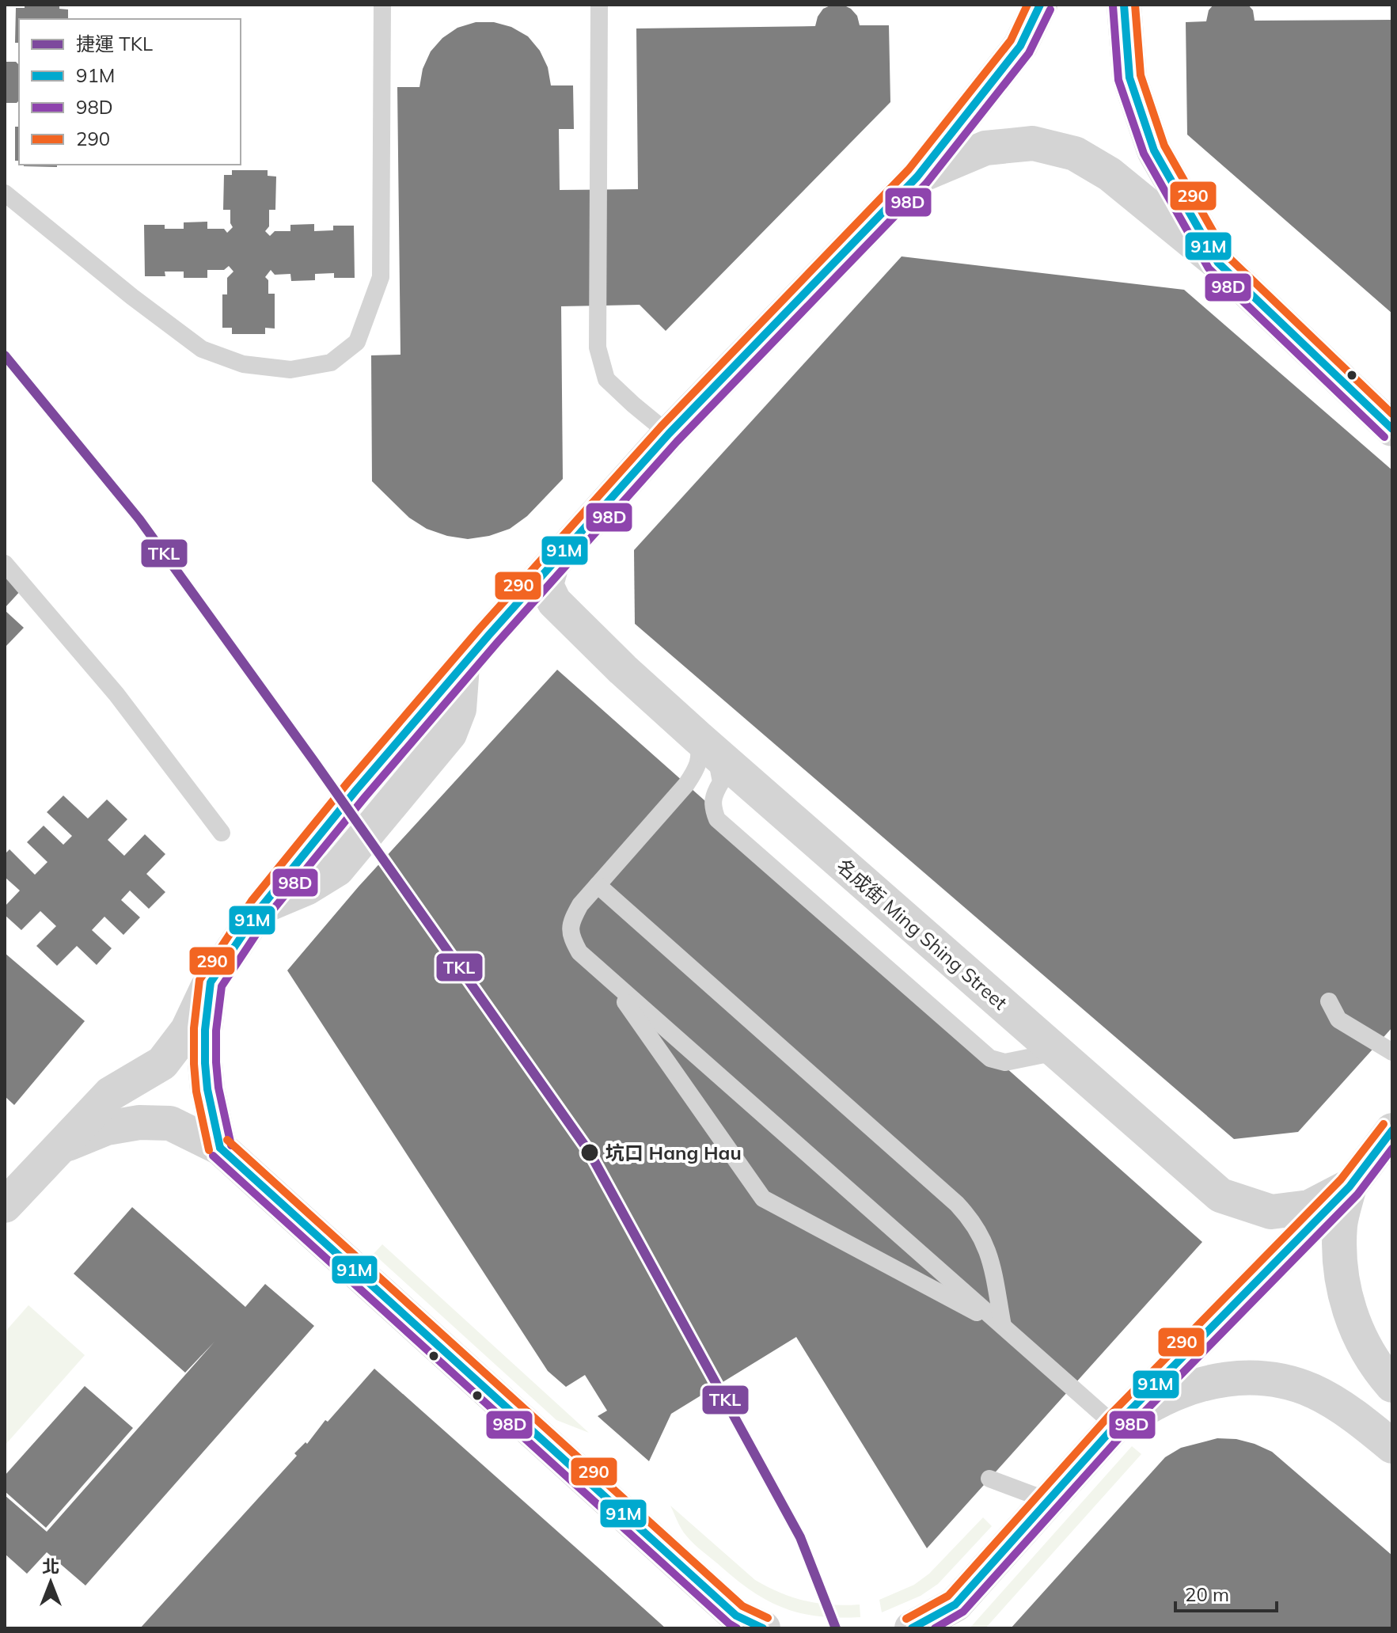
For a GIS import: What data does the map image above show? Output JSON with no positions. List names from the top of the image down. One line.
{"streets":{"street":["名成街 Ming Shing Street"]},"places":["坑口 Hang Hau"],"lines":["transit line 91M","transit line 290","transit line 98D","metro line TKL"],"legend":["捷運 TKL","91M","98D","290"],"scale_bar":"20 m","north":"top"}
